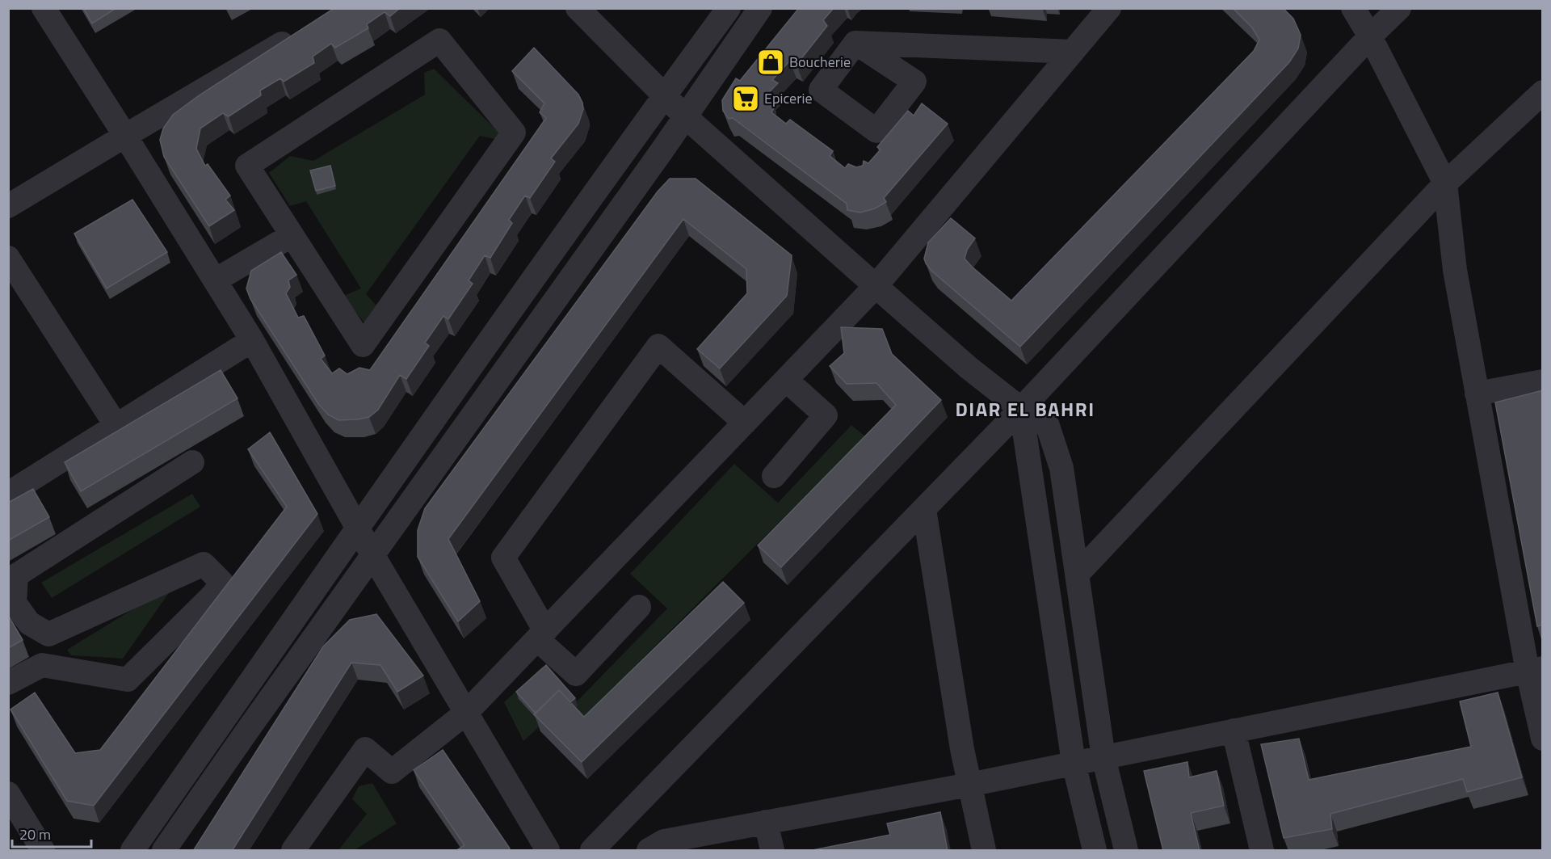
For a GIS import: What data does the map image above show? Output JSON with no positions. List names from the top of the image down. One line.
{"districts":["DIAR EL BAHRI"],"places":{"shop":["Boucherie"],"supermarket":["Epicerie"]},"scale_bar":"20 m"}
